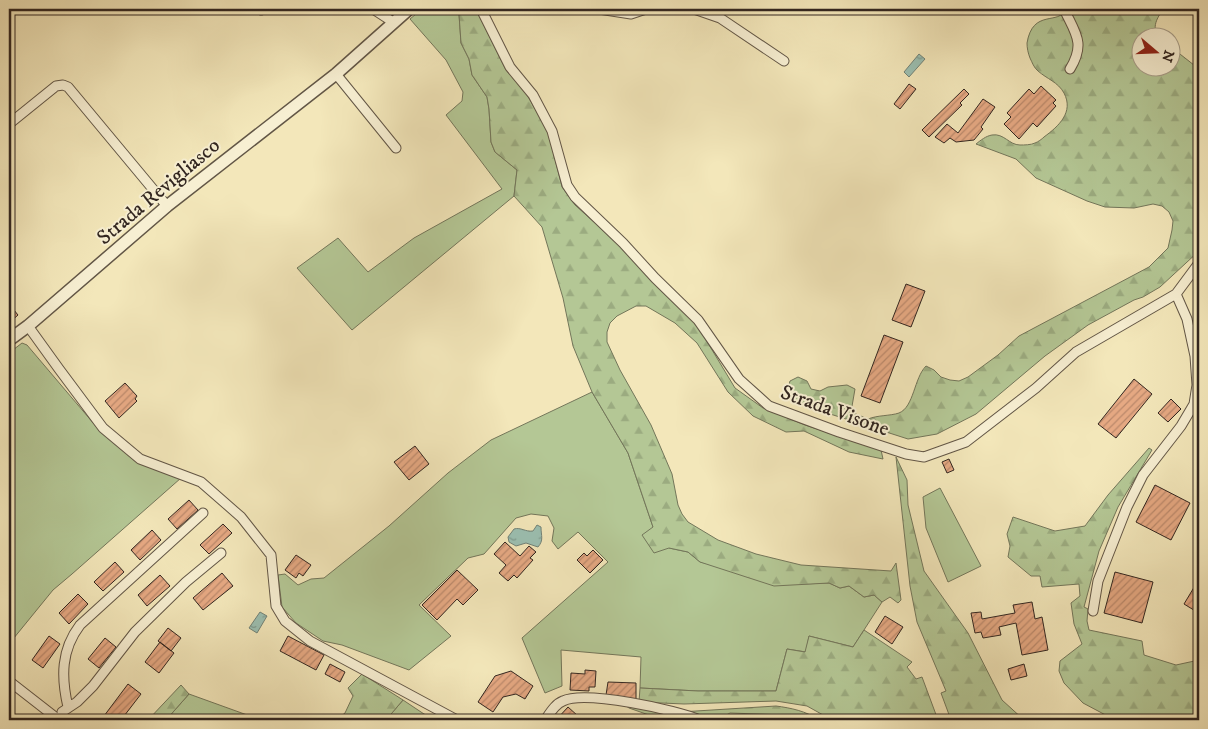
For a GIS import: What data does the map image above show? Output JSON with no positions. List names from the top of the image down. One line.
{"streets":{"street":["Strada Revigliasco","Strada Visone"]},"north":"right"}
